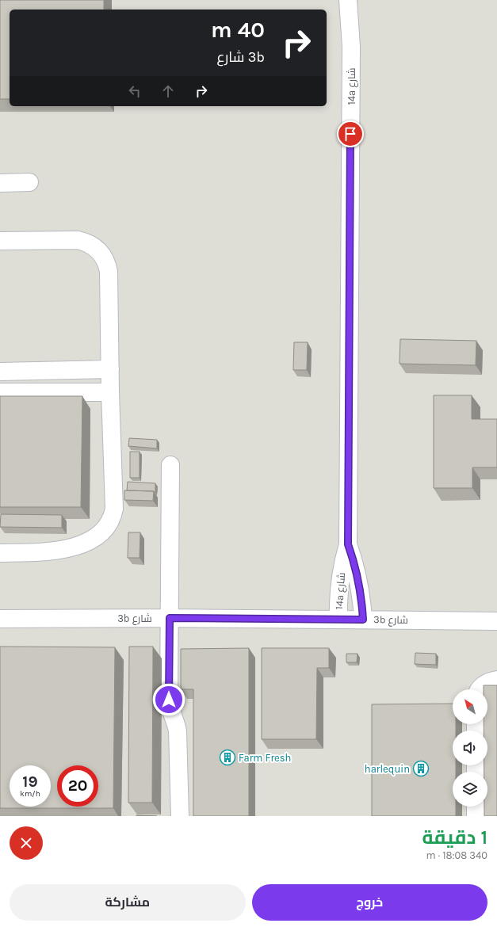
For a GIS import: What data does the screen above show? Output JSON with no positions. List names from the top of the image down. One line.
{"streets":{"street":["14a شارع","3b شارع"]},"crossings":[["14a شارع","3b شارع"]],"places":{"building":["Farm Fresh","harlequin"]},"north":"top left","page":{"turn":["40 m","3b شارع"],"speed":"19 km/h","limit":"20","heading":["1 دقيقة","340 m · 18:08"],"buttons":["خروج","مشاركة"]}}
